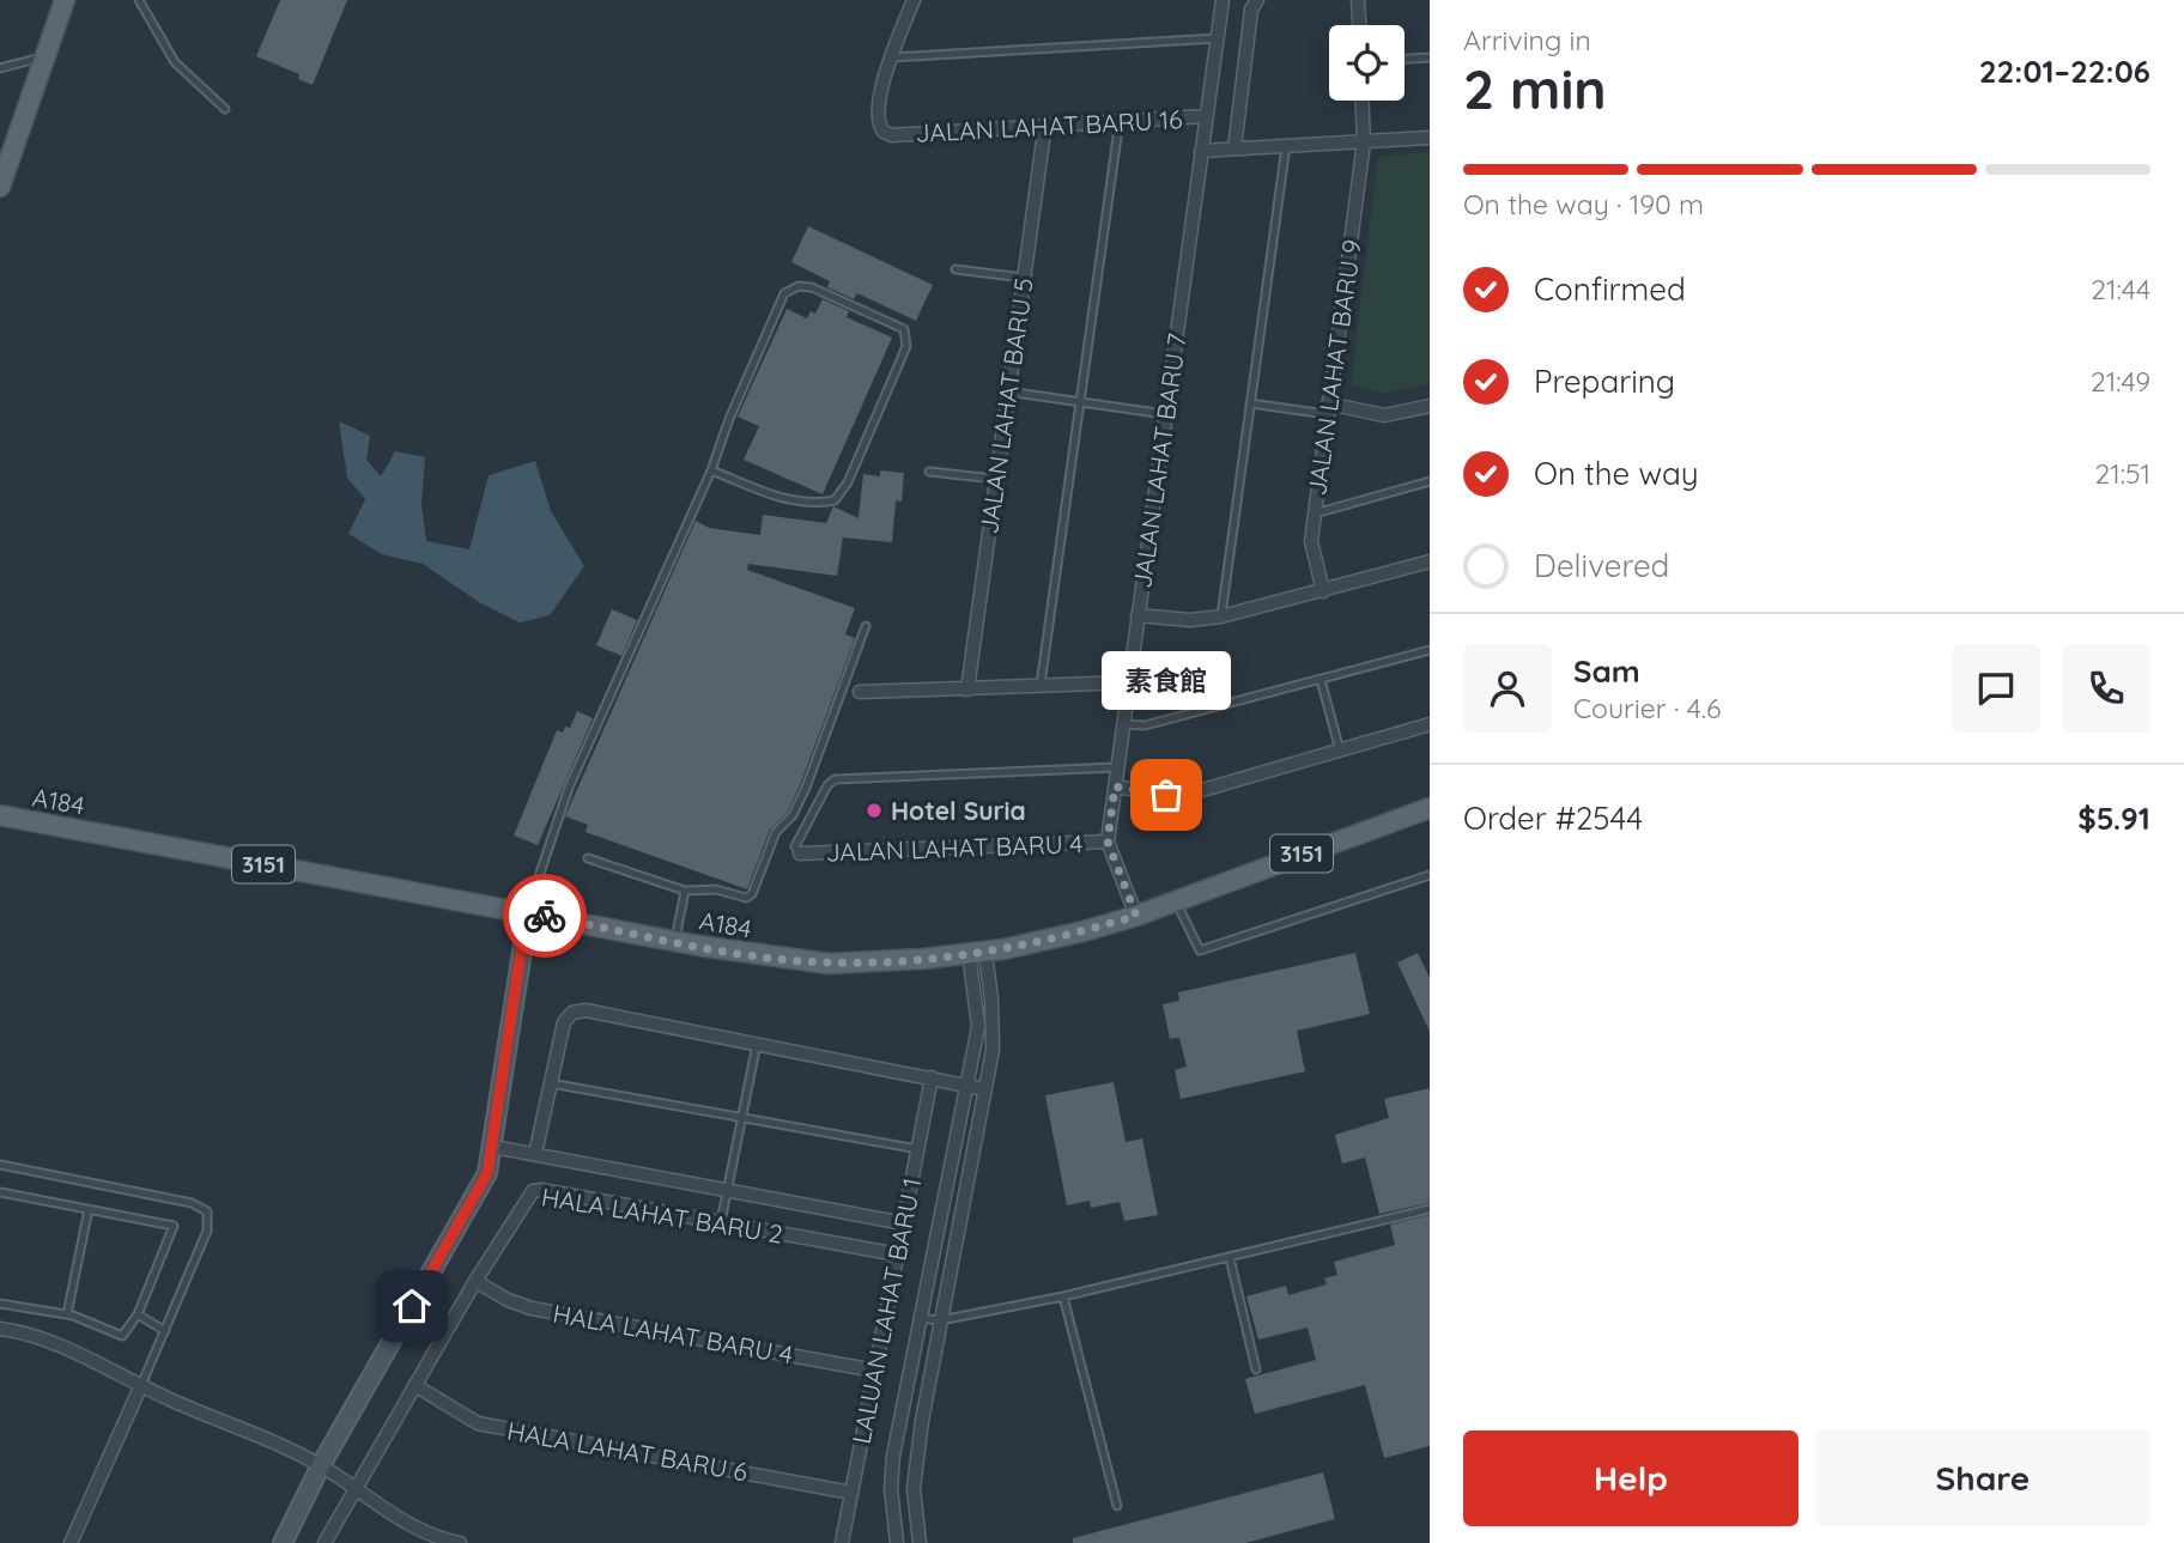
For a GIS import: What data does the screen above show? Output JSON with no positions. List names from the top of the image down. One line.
{"streets":{"main road":["A184","3151"],"street":["JALAN LAHAT BARU 16","JALAN LAHAT BARU 9","JALAN LAHAT BARU 5","JALAN LAHAT BARU 7","JALAN LAHAT BARU 4","HALA LAHAT BARU 2","LALUAN LAHAT BARU 1","HALA LAHAT BARU 4","HALA LAHAT BARU 6"]},"crossings":[["JALAN LAHAT BARU 16","JALAN LAHAT BARU 5"],["JALAN LAHAT BARU 16","JALAN LAHAT BARU 7"],["JALAN LAHAT BARU 7","A184"],["JALAN LAHAT BARU 7","JALAN LAHAT BARU 4"],["HALA LAHAT BARU 2","LALUAN LAHAT BARU 1"],["HALA LAHAT BARU 2","HALA LAHAT BARU 4"],["HALA LAHAT BARU 2","HALA LAHAT BARU 6"],["LALUAN LAHAT BARU 1","HALA LAHAT BARU 4"],["LALUAN LAHAT BARU 1","HALA LAHAT BARU 6"]],"places":["素食館","Hotel Suria"],"page":{"heading":["2 min","Arriving in","22:01–22:06"],"panel":["Sam","Courier · 4.6","Order #2544","$5.91"],"bar":"On the way · 190 m","list":[["Confirmed","21:44"],["Preparing","21:49"],["On the way","21:51"],"Delivered"],"bubble":"素食館","buttons":["Help","Share"]}}
